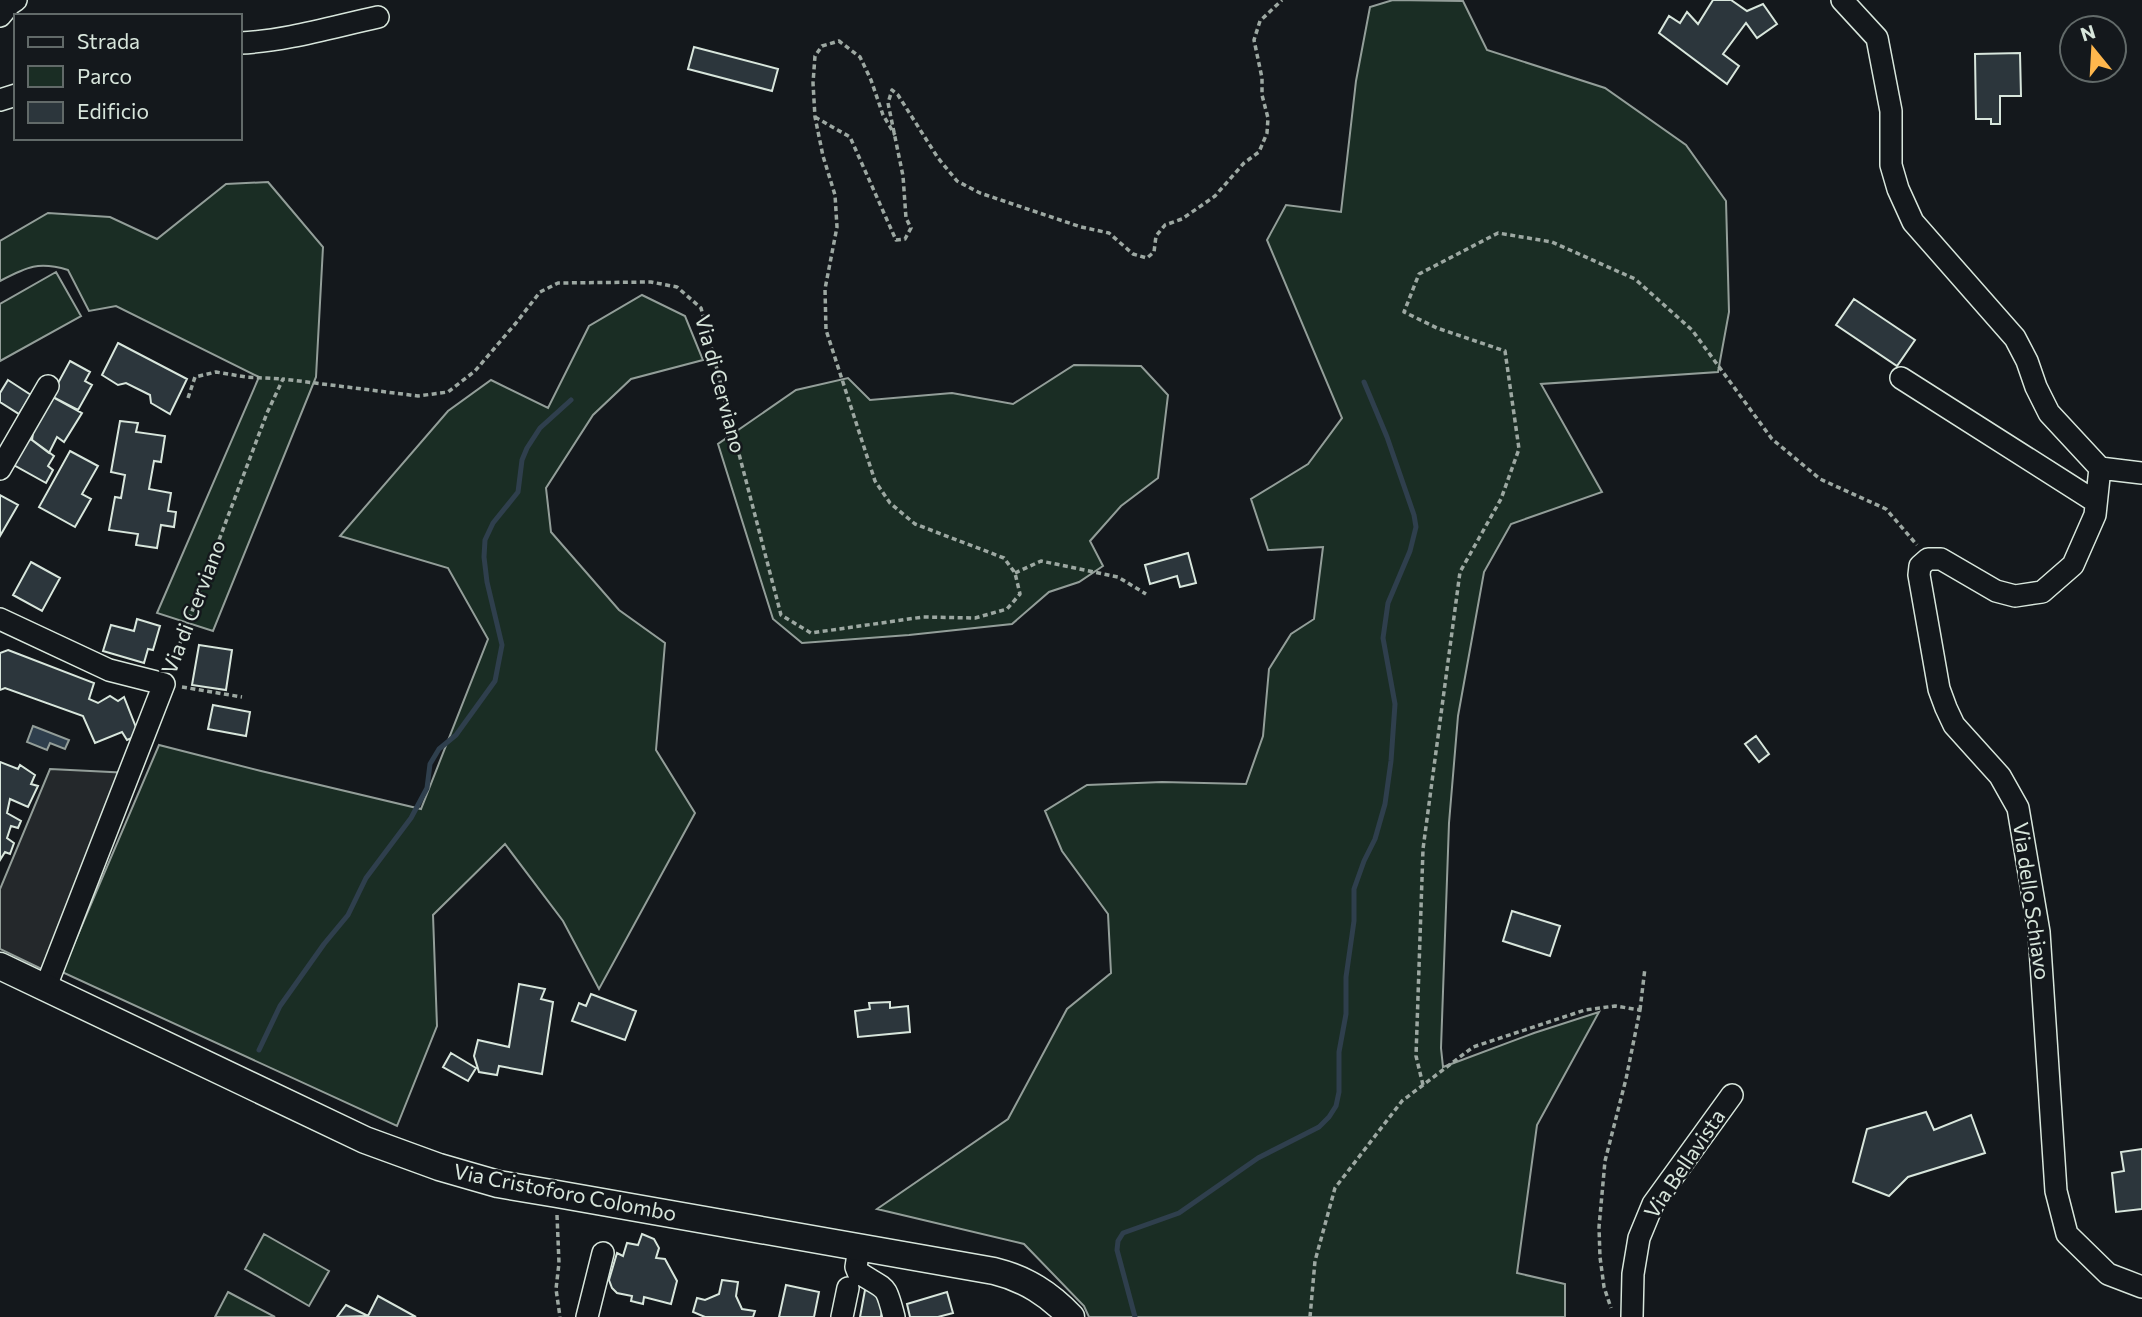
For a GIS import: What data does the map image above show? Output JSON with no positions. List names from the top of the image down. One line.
{"streets":{"main road":["Via Cristoforo Colombo"],"street":["Via di Cerviano","Via dello Schiavo","Via Bellavista"]},"crossings":[["Via di Cerviano","Via Cristoforo Colombo"]],"legend":["Strada","Parco","Edificio"],"north":"top"}
